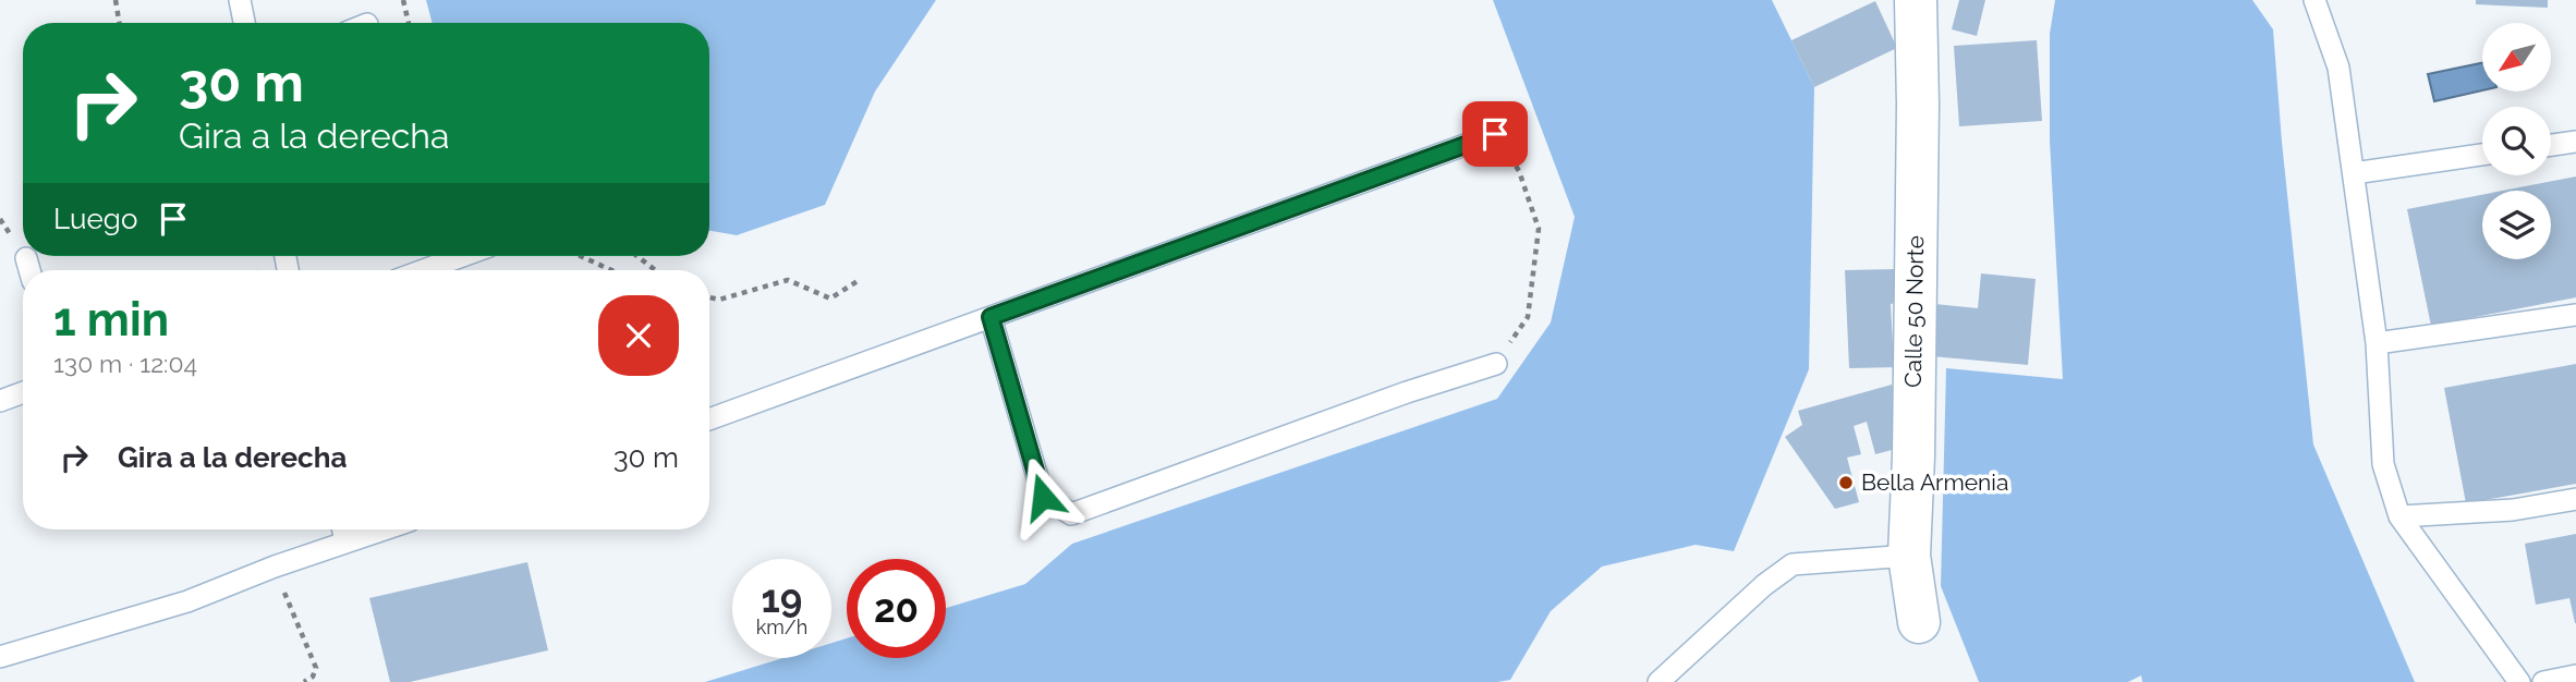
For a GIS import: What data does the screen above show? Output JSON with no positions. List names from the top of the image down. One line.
{"streets":{"street":["Calle 50 Norte"]},"places":["Bella Armenia"],"north":"bottom left","page":{"turn":["30 m","Gira a la derecha"],"then":"Luego","heading":["1 min","130 m · 12:04"],"list":[{"name":"Gira a la derecha","value":"30 m"}],"speed":"19 km/h","limit":"20"}}
